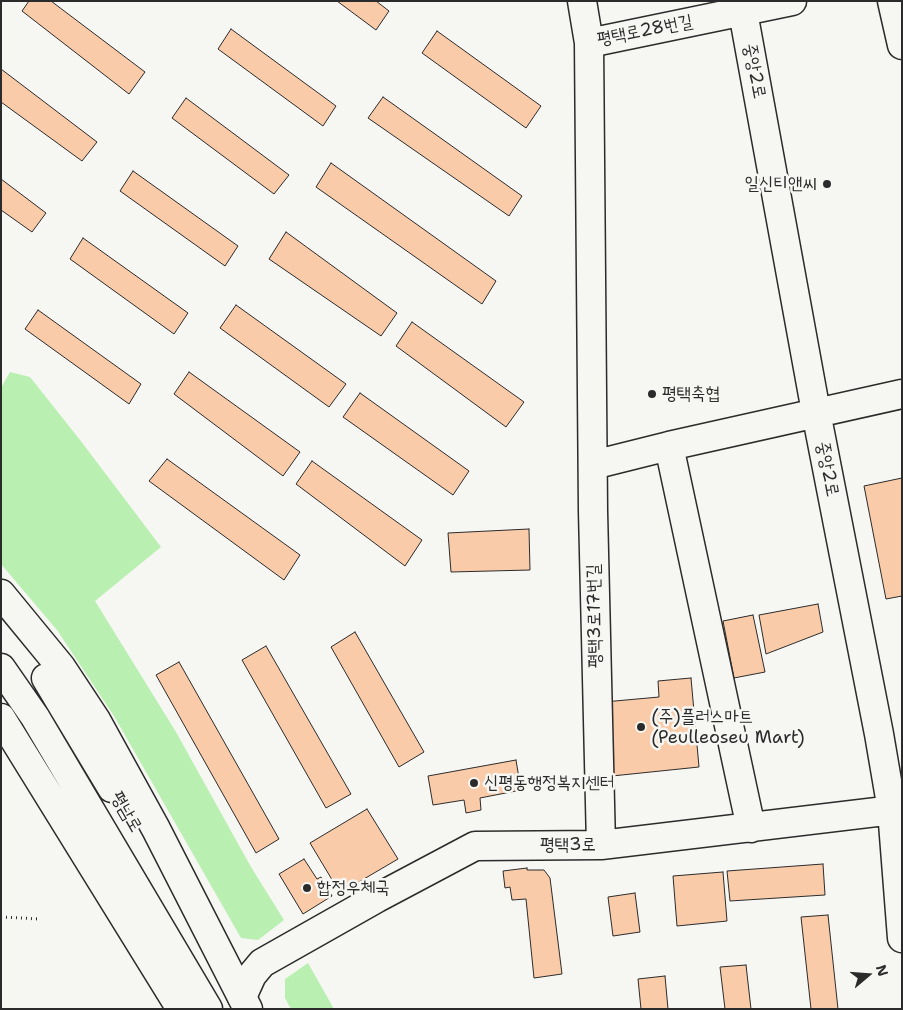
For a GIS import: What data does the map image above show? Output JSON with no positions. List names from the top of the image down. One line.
{"streets":{"street":["평택로28번길","중앙2로","평택3로17번길","평남로","평택3로"]},"crossings":[["평택로28번길","중앙2로"],["평택로28번길","평택3로17번길"],["중앙2로","평택3로"],["평택3로17번길","평택3로"]],"places":["일신티앤씨","평택축협","(주)플러스마트 (Peulleoseu Mart)","신평동행정복지센터","합정우체국"],"north":"right"}
